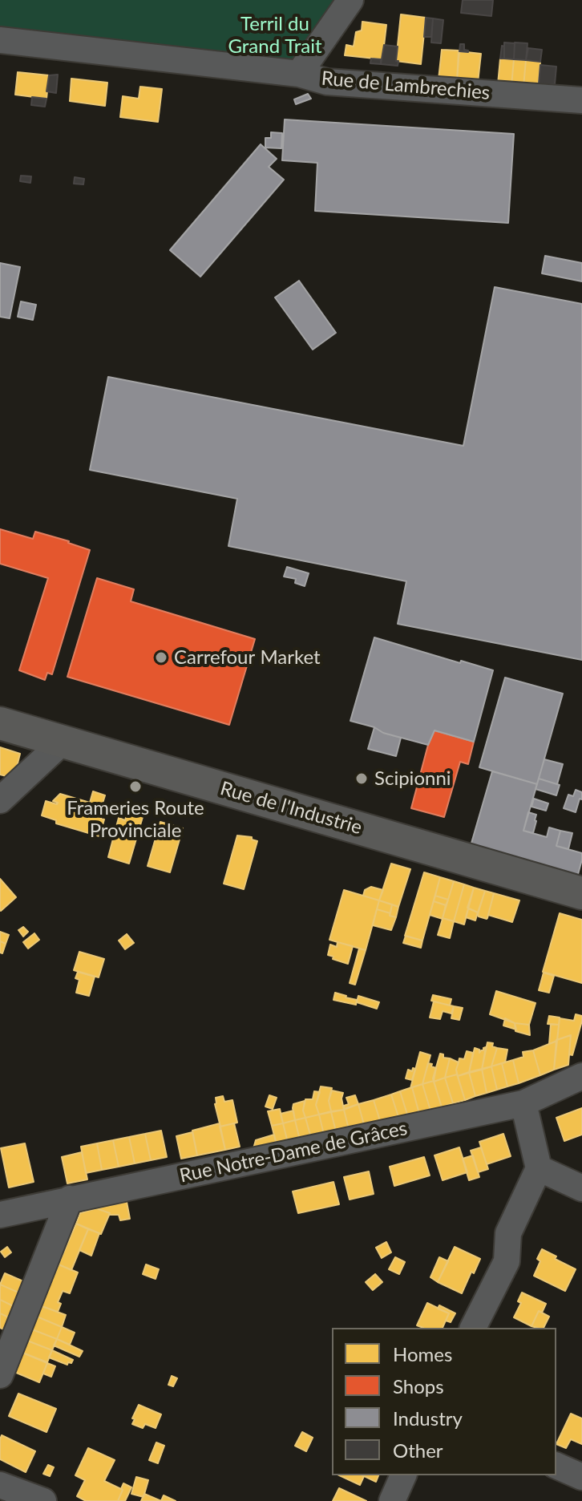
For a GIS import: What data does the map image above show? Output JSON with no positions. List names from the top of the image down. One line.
{"streets":{"main road":["Rue de l'Industrie"],"street":["Rue de Lambrechies","Rue Notre-Dame de Grâces"]},"parks":["Terril du Grand Trait"],"places":["Carrefour Market","Scipionni","Frameries Route Provinciale"],"legend":["Homes","Shops","Industry","Other"]}
